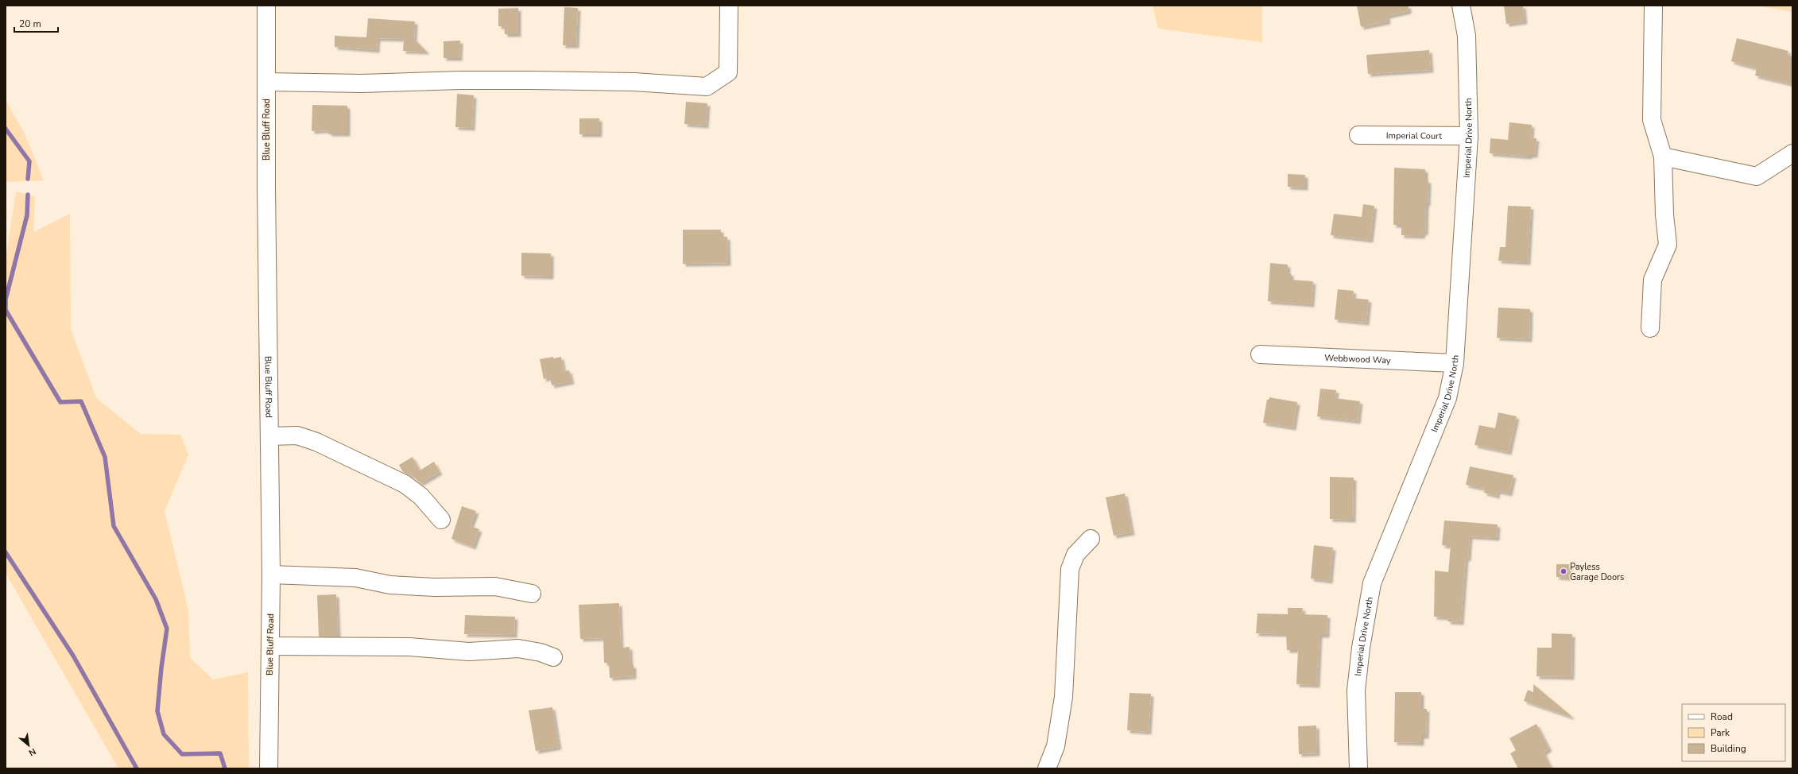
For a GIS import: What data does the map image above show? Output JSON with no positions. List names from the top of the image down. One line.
{"streets":{"street":["Blue Bluff Road","Imperial Court","Imperial Drive North","Webbwood Way"]},"crossings":[["Imperial Court","Imperial Drive North"],["Imperial Drive North","Webbwood Way"]],"places":["Payless Garage Doors"],"legend":["Road","Park","Building"],"scale_bar":"20 m","north":"bottom right"}
